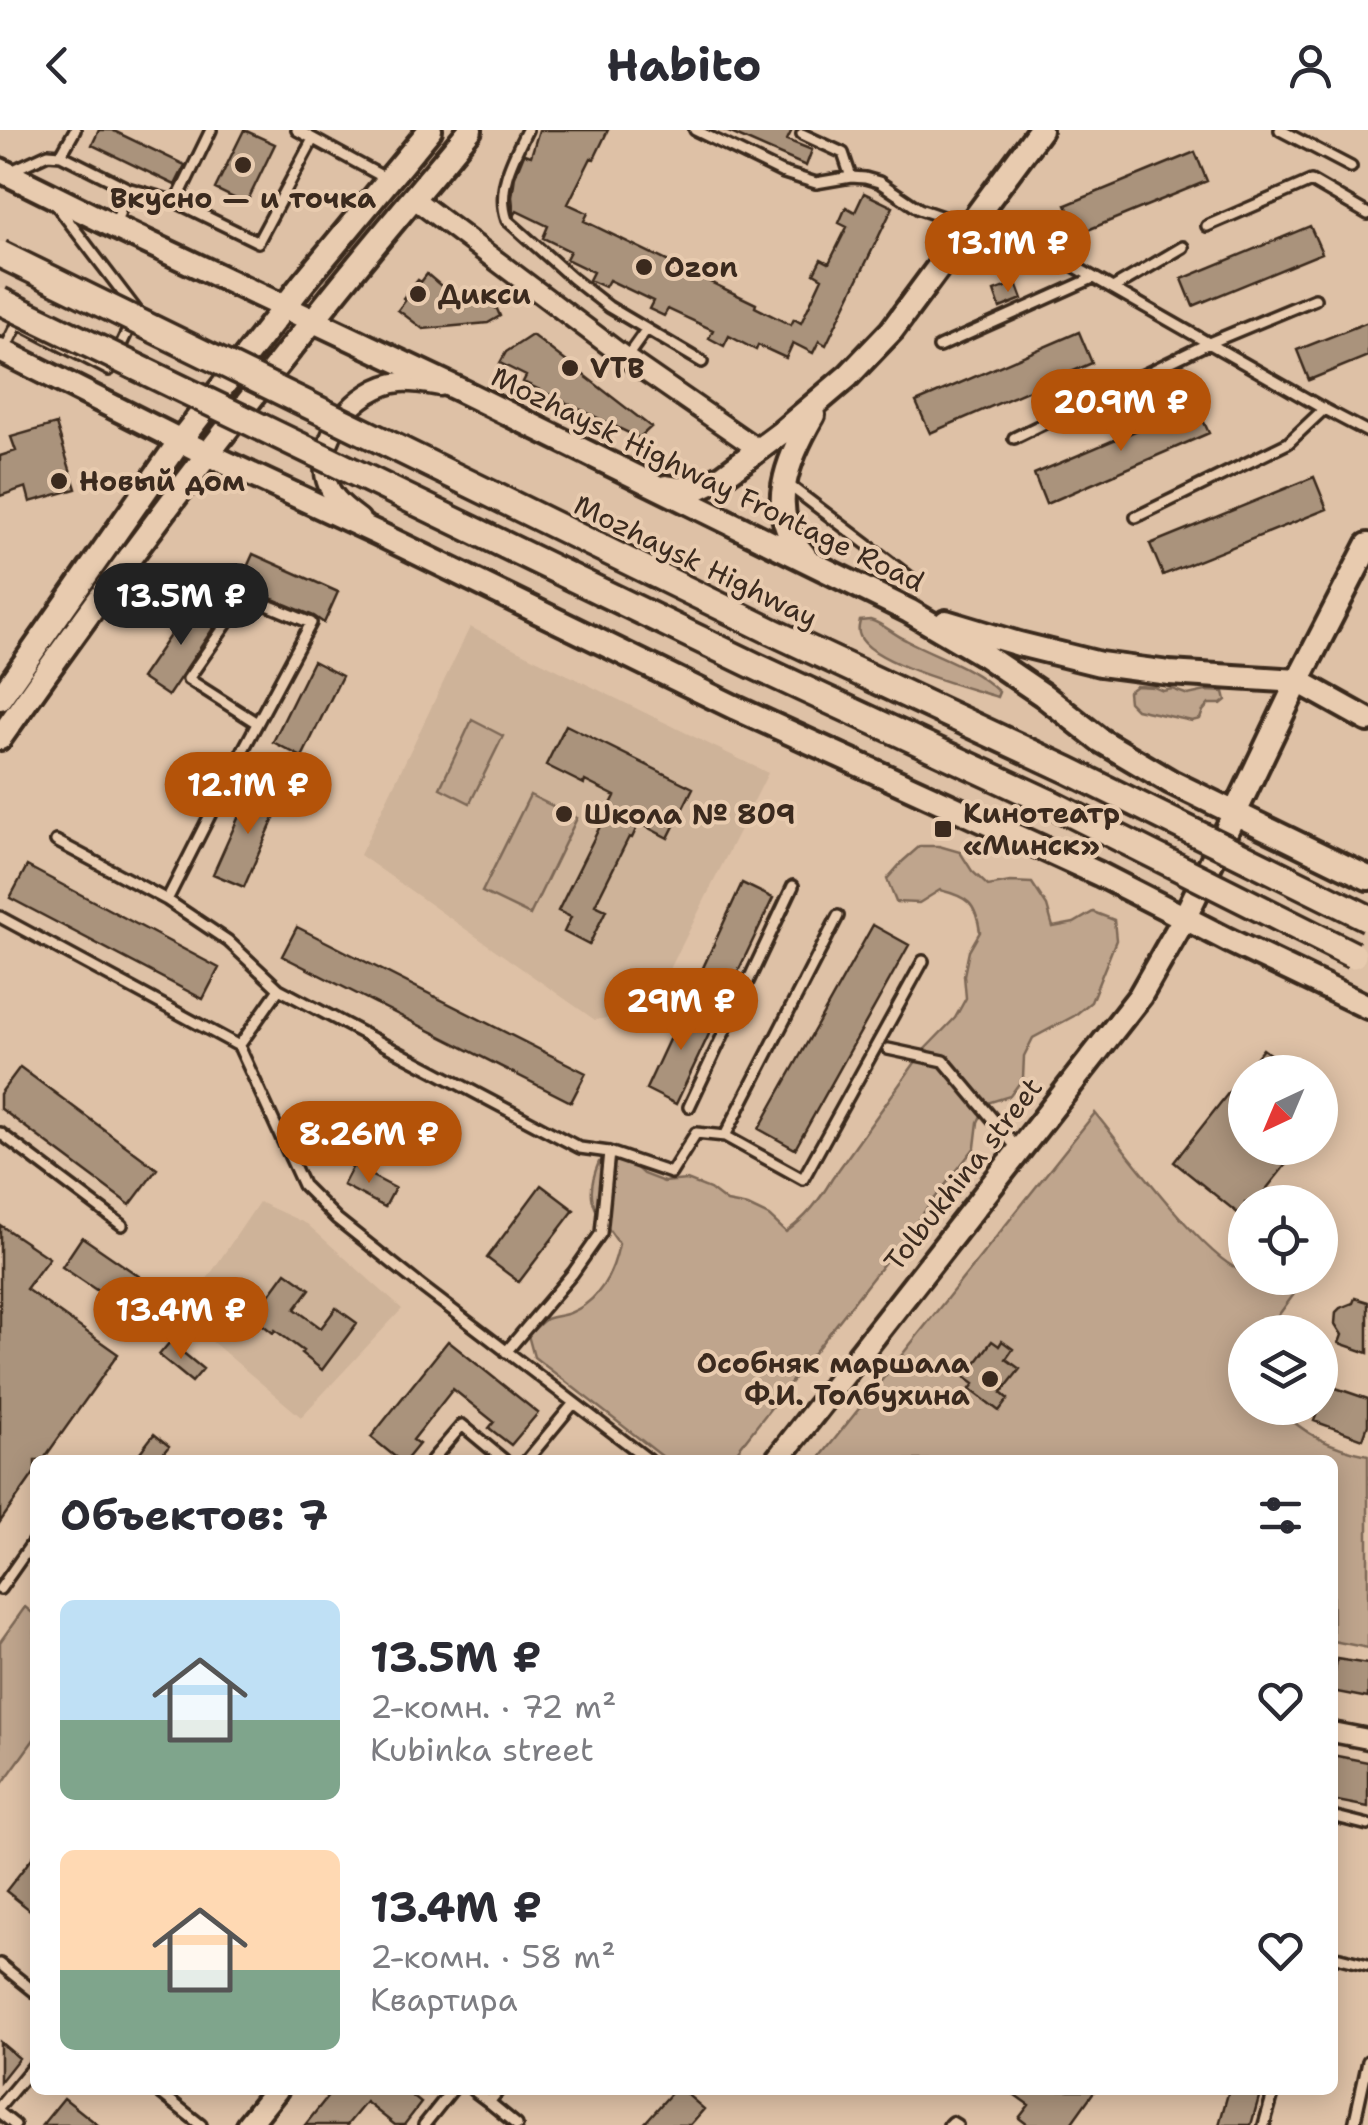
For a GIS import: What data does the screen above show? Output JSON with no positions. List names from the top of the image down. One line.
{"streets":{"main road":["Mozhaysk Highway Frontage Road","Mozhaysk Highway","Tolbukhina street"]},"crossings":[["Mozhaysk Highway Frontage Road","Tolbukhina street"]],"places":{"other":["Вкусно — и точка","Ozon","Дикси","VTB","Новый дом","Школа № 809","Особняк маршала Ф.И. Толбухина"],"transit":["Кинотеатр «Минск»"]},"north":"bottom left","page":{"header":"Habito","price":["13.1M ₽","20.9M ₽","13.5M ₽","12.1M ₽","29M ₽","8.26M ₽","13.4M ₽"],"heading":"Объектов: 7","list":[{"name":"13.5M ₽","note":"2-комн. · 72 m² · Kubinka street"},{"name":"13.4M ₽","note":"2-комн. · 58 m² · Квартира"}]}}
